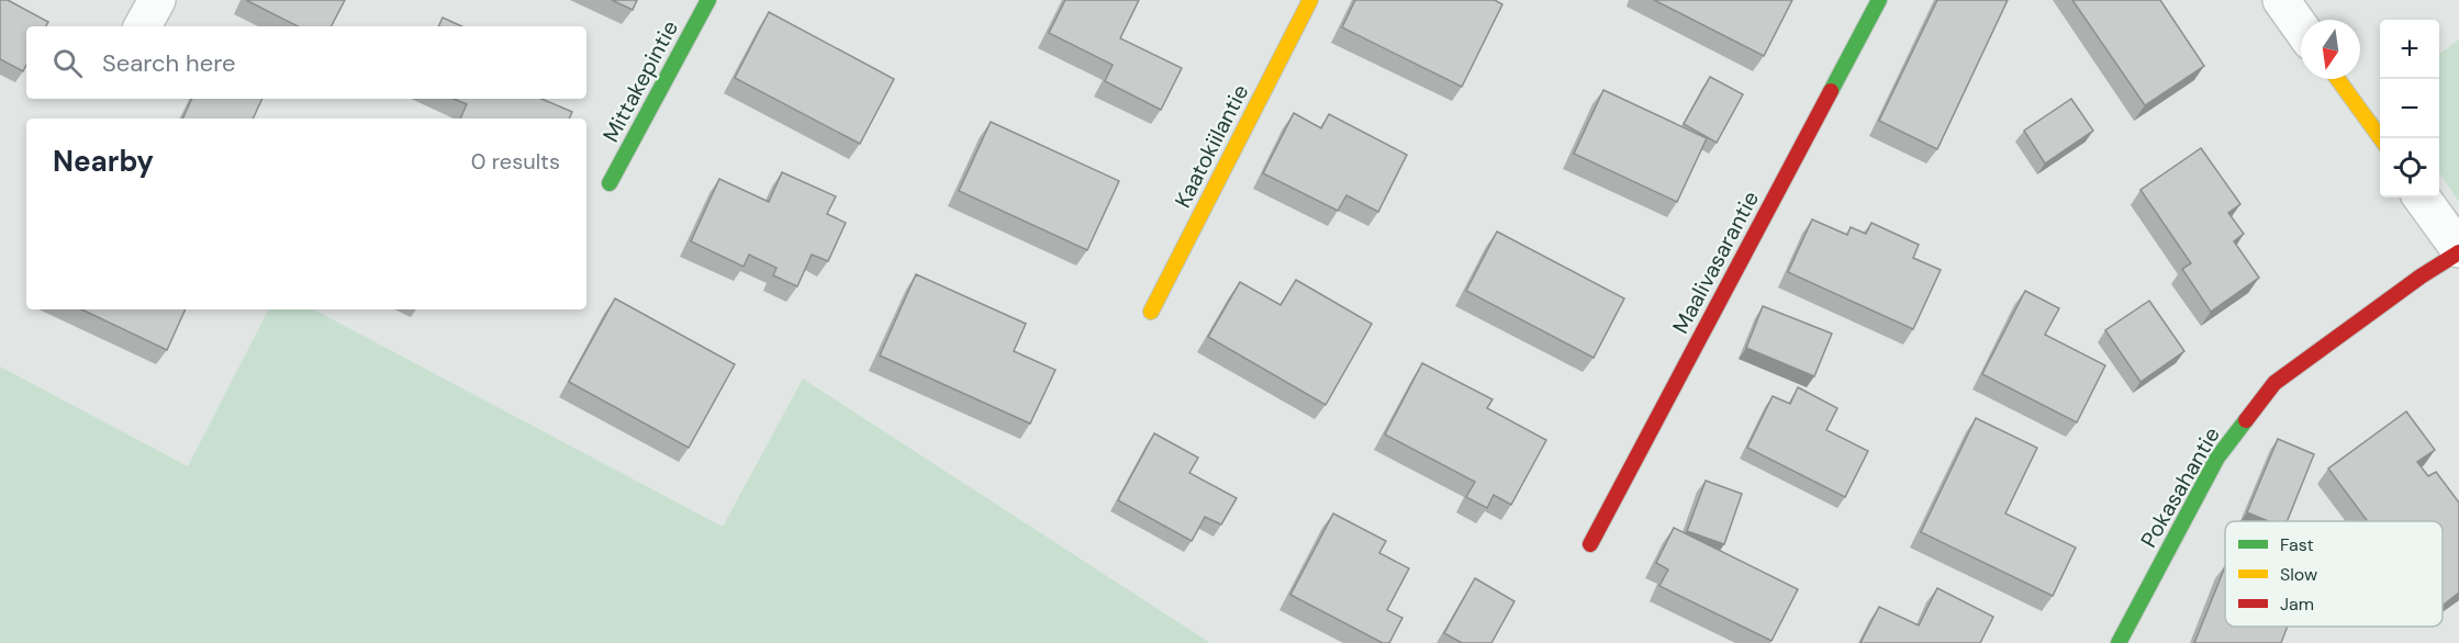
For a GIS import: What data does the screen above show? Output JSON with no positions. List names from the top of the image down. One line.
{"streets":{"street":["Mittakepintie","Kaatokiilantie","Maalivasarantie","Pokasahantie"]},"legend":["Fast","Slow","Jam"],"north":"bottom","page":{"map_buttons":["+","−"],"search":"Search here","heading":["Nearby","0 results"]}}
